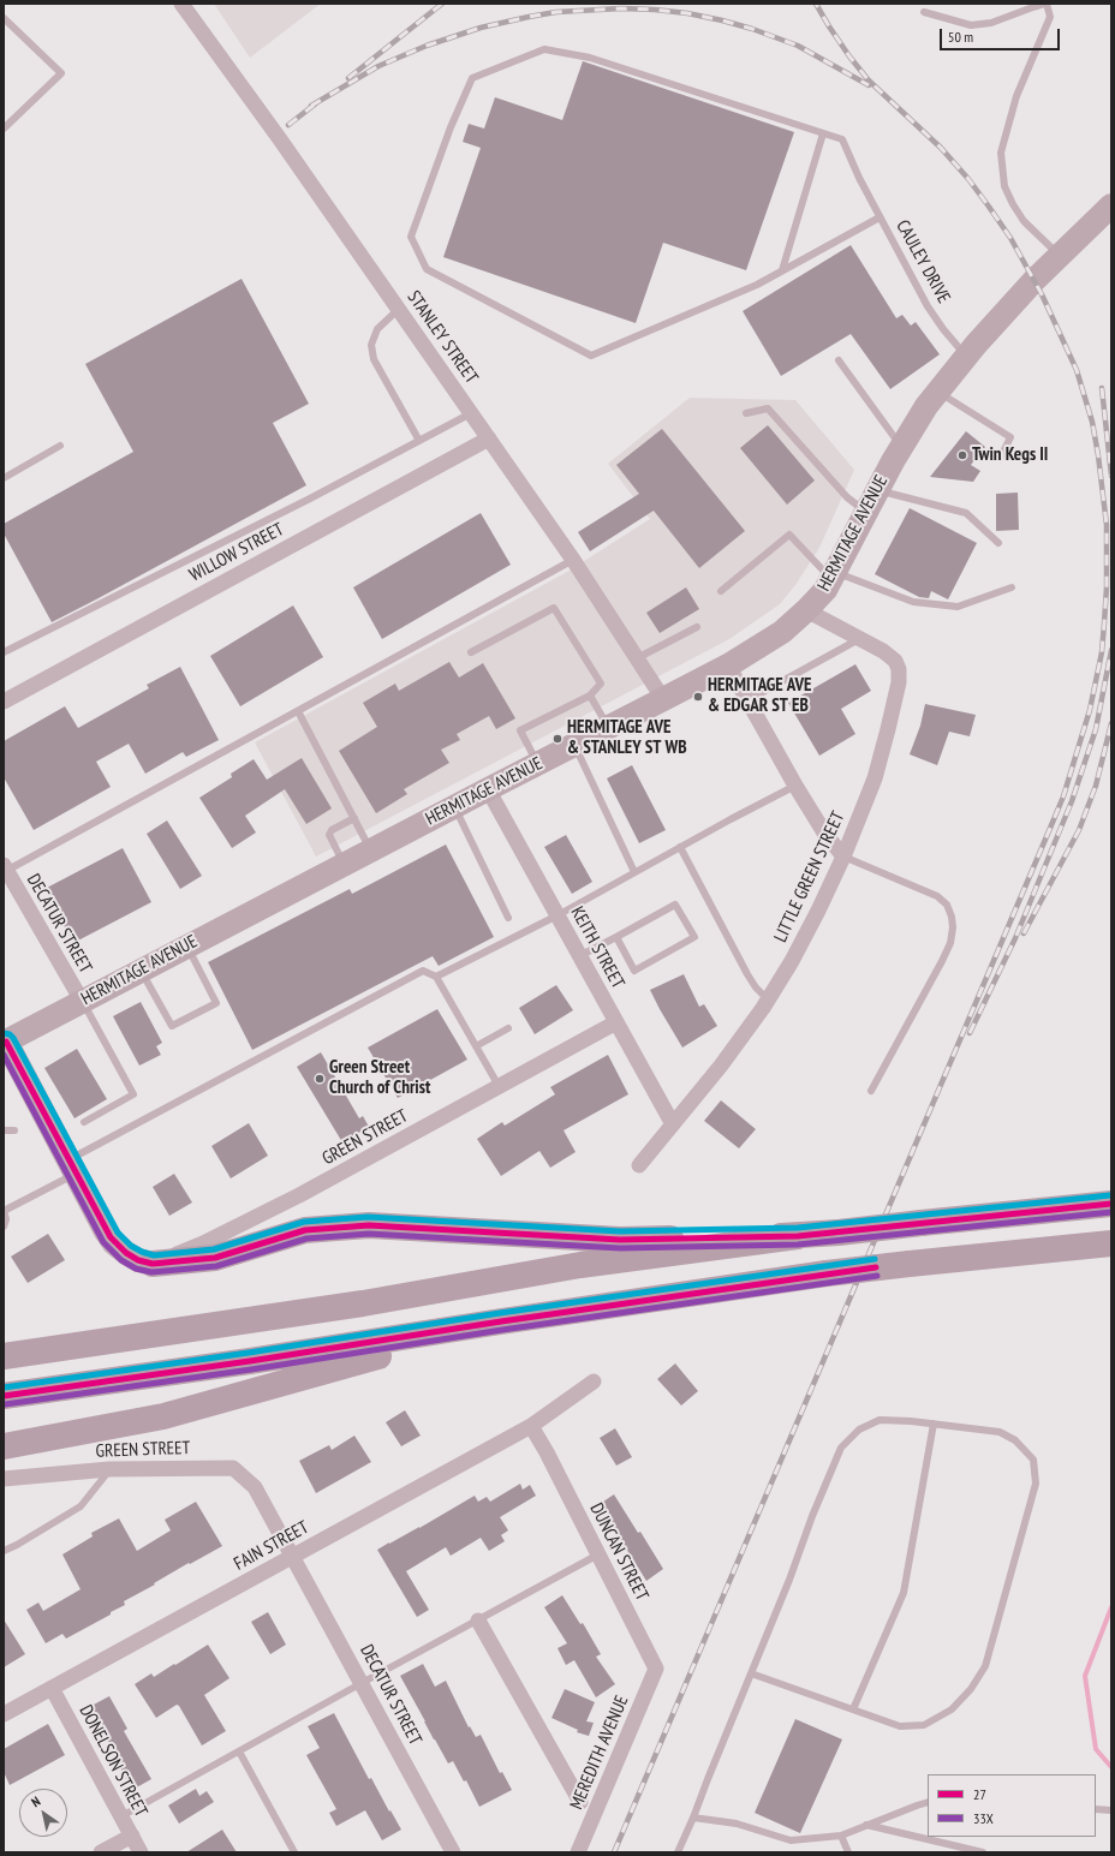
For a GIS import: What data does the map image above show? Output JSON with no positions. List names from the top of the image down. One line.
{"streets":{"main road":["HERMITAGE AVENUE"],"street":["STANLEY STREET","WILLOW STREET","LITTLE GREEN STREET","DECATUR STREET","KEITH STREET","GREEN STREET","FAIN STREET","DUNCAN STREET","MEREDITH AVENUE","DONELSON STREET"],"lane":["CAULEY DRIVE"]},"crossings":[["CAULEY DRIVE","HERMITAGE AVENUE"],["STANLEY STREET","HERMITAGE AVENUE"],["STANLEY STREET","WILLOW STREET"],["HERMITAGE AVENUE","LITTLE GREEN STREET"],["HERMITAGE AVENUE","DECATUR STREET"],["HERMITAGE AVENUE","KEITH STREET"],["LITTLE GREEN STREET","KEITH STREET"],["DECATUR STREET","GREEN STREET"],["DECATUR STREET","FAIN STREET"],["KEITH STREET","GREEN STREET"],["GREEN STREET","FAIN STREET"],["FAIN STREET","DUNCAN STREET"],["FAIN STREET","DONELSON STREET"],["DUNCAN STREET","MEREDITH AVENUE"]],"places":["Twin Kegs II","HERMITAGE AVE & EDGAR ST EB","HERMITAGE AVE & STANLEY ST WB","Green Street Church of Christ"],"lines":["transit line 27","transit line 33X"],"legend":["27","33X"],"scale_bar":"50 m","north":"top left"}
